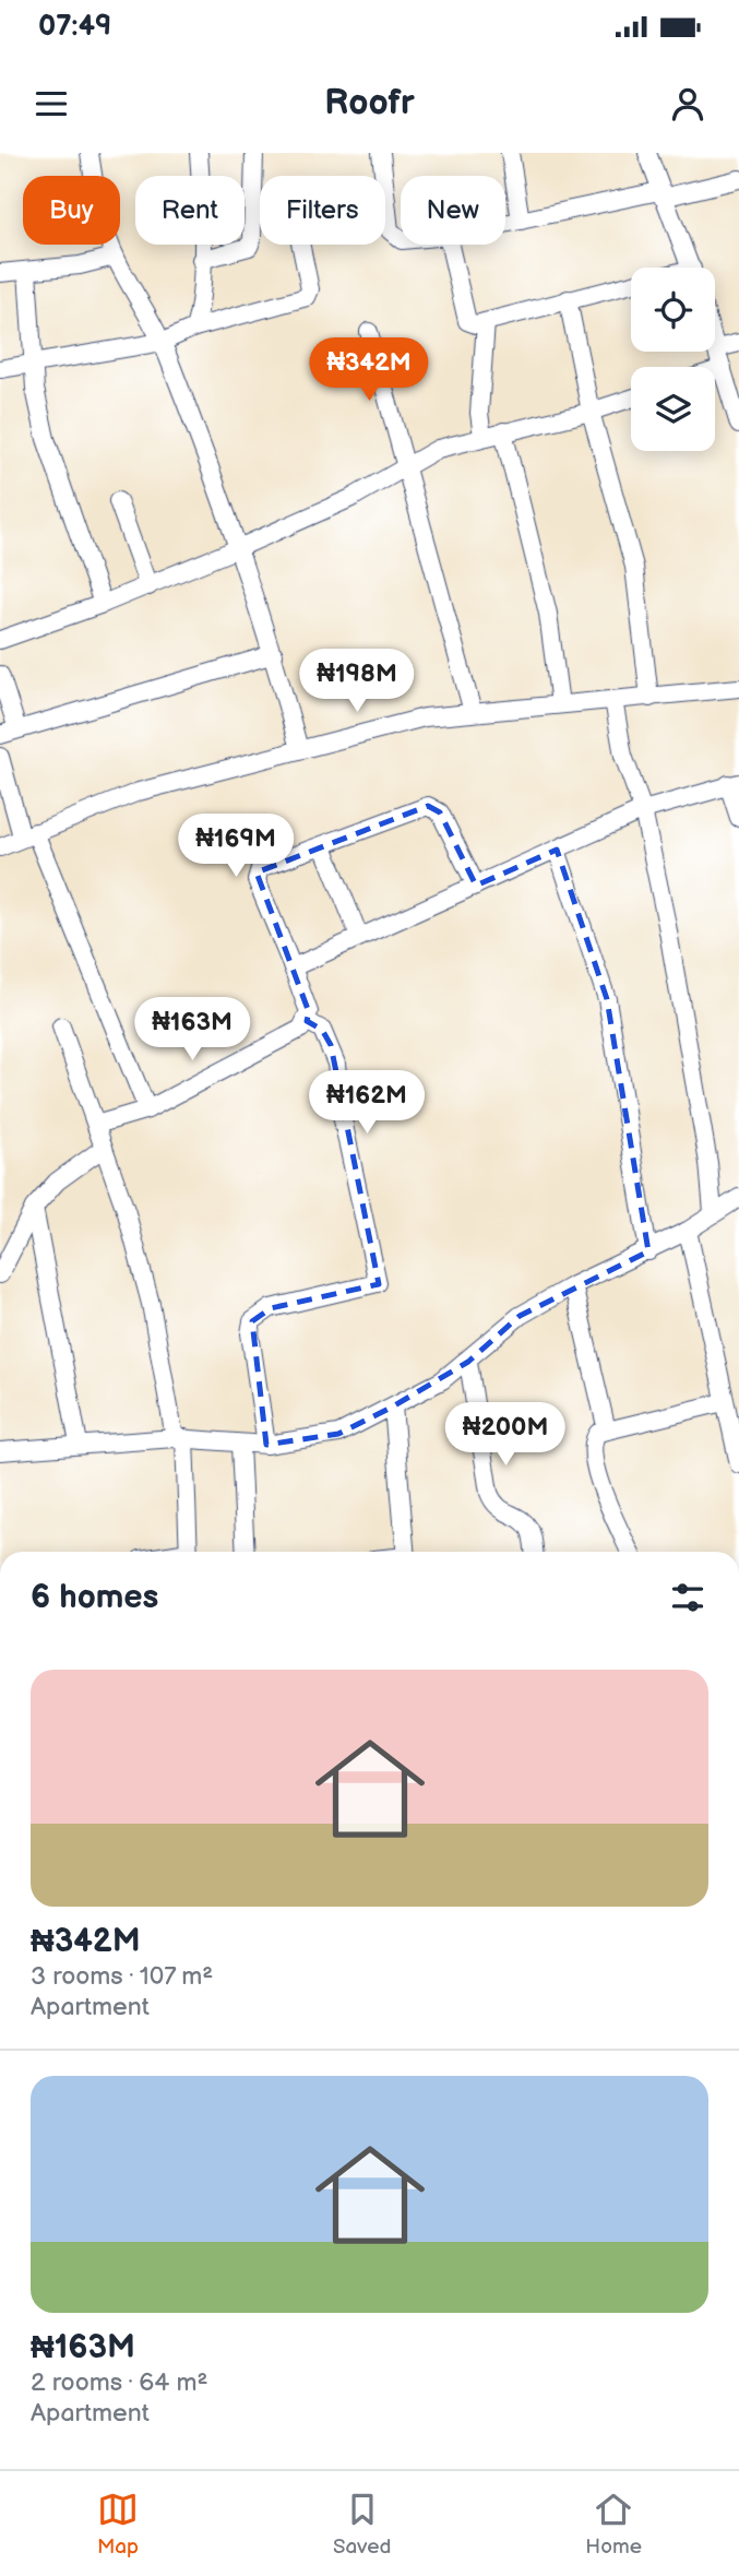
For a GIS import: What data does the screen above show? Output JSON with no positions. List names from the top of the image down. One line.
{"page":{"status":"07:49","header":"Roofr","chip":["Buy","Rent","Filters","New"],"price":["₦342M","₦198M","₦169M","₦163M","₦162M","₦200M"],"heading":"6 homes","list":[{"name":"₦342M","note":"3 rooms · 107 m² · Apartment"},{"name":"₦163M","note":"2 rooms · 64 m² · Apartment"}],"tabs":["Map","Saved","Home"]}}
